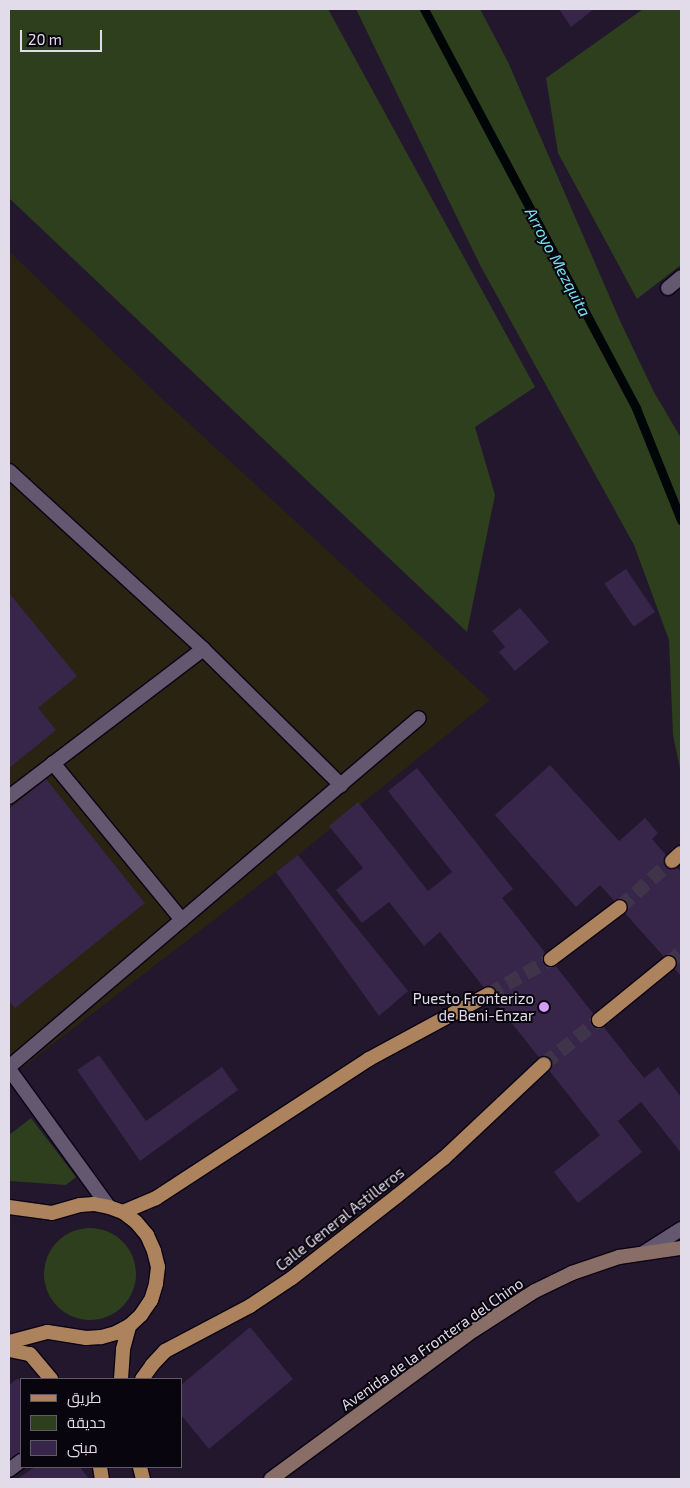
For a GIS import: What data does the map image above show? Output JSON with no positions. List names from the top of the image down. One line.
{"streets":{"main road":["Calle General Astilleros","Avenida de la Frontera del Chino"]},"water":["Arroyo Mezquita"],"places":["Puesto Fronterizo de Beni-Enzar"],"legend":["طريق","حديقة","مبنى"],"scale_bar":"20 m"}
